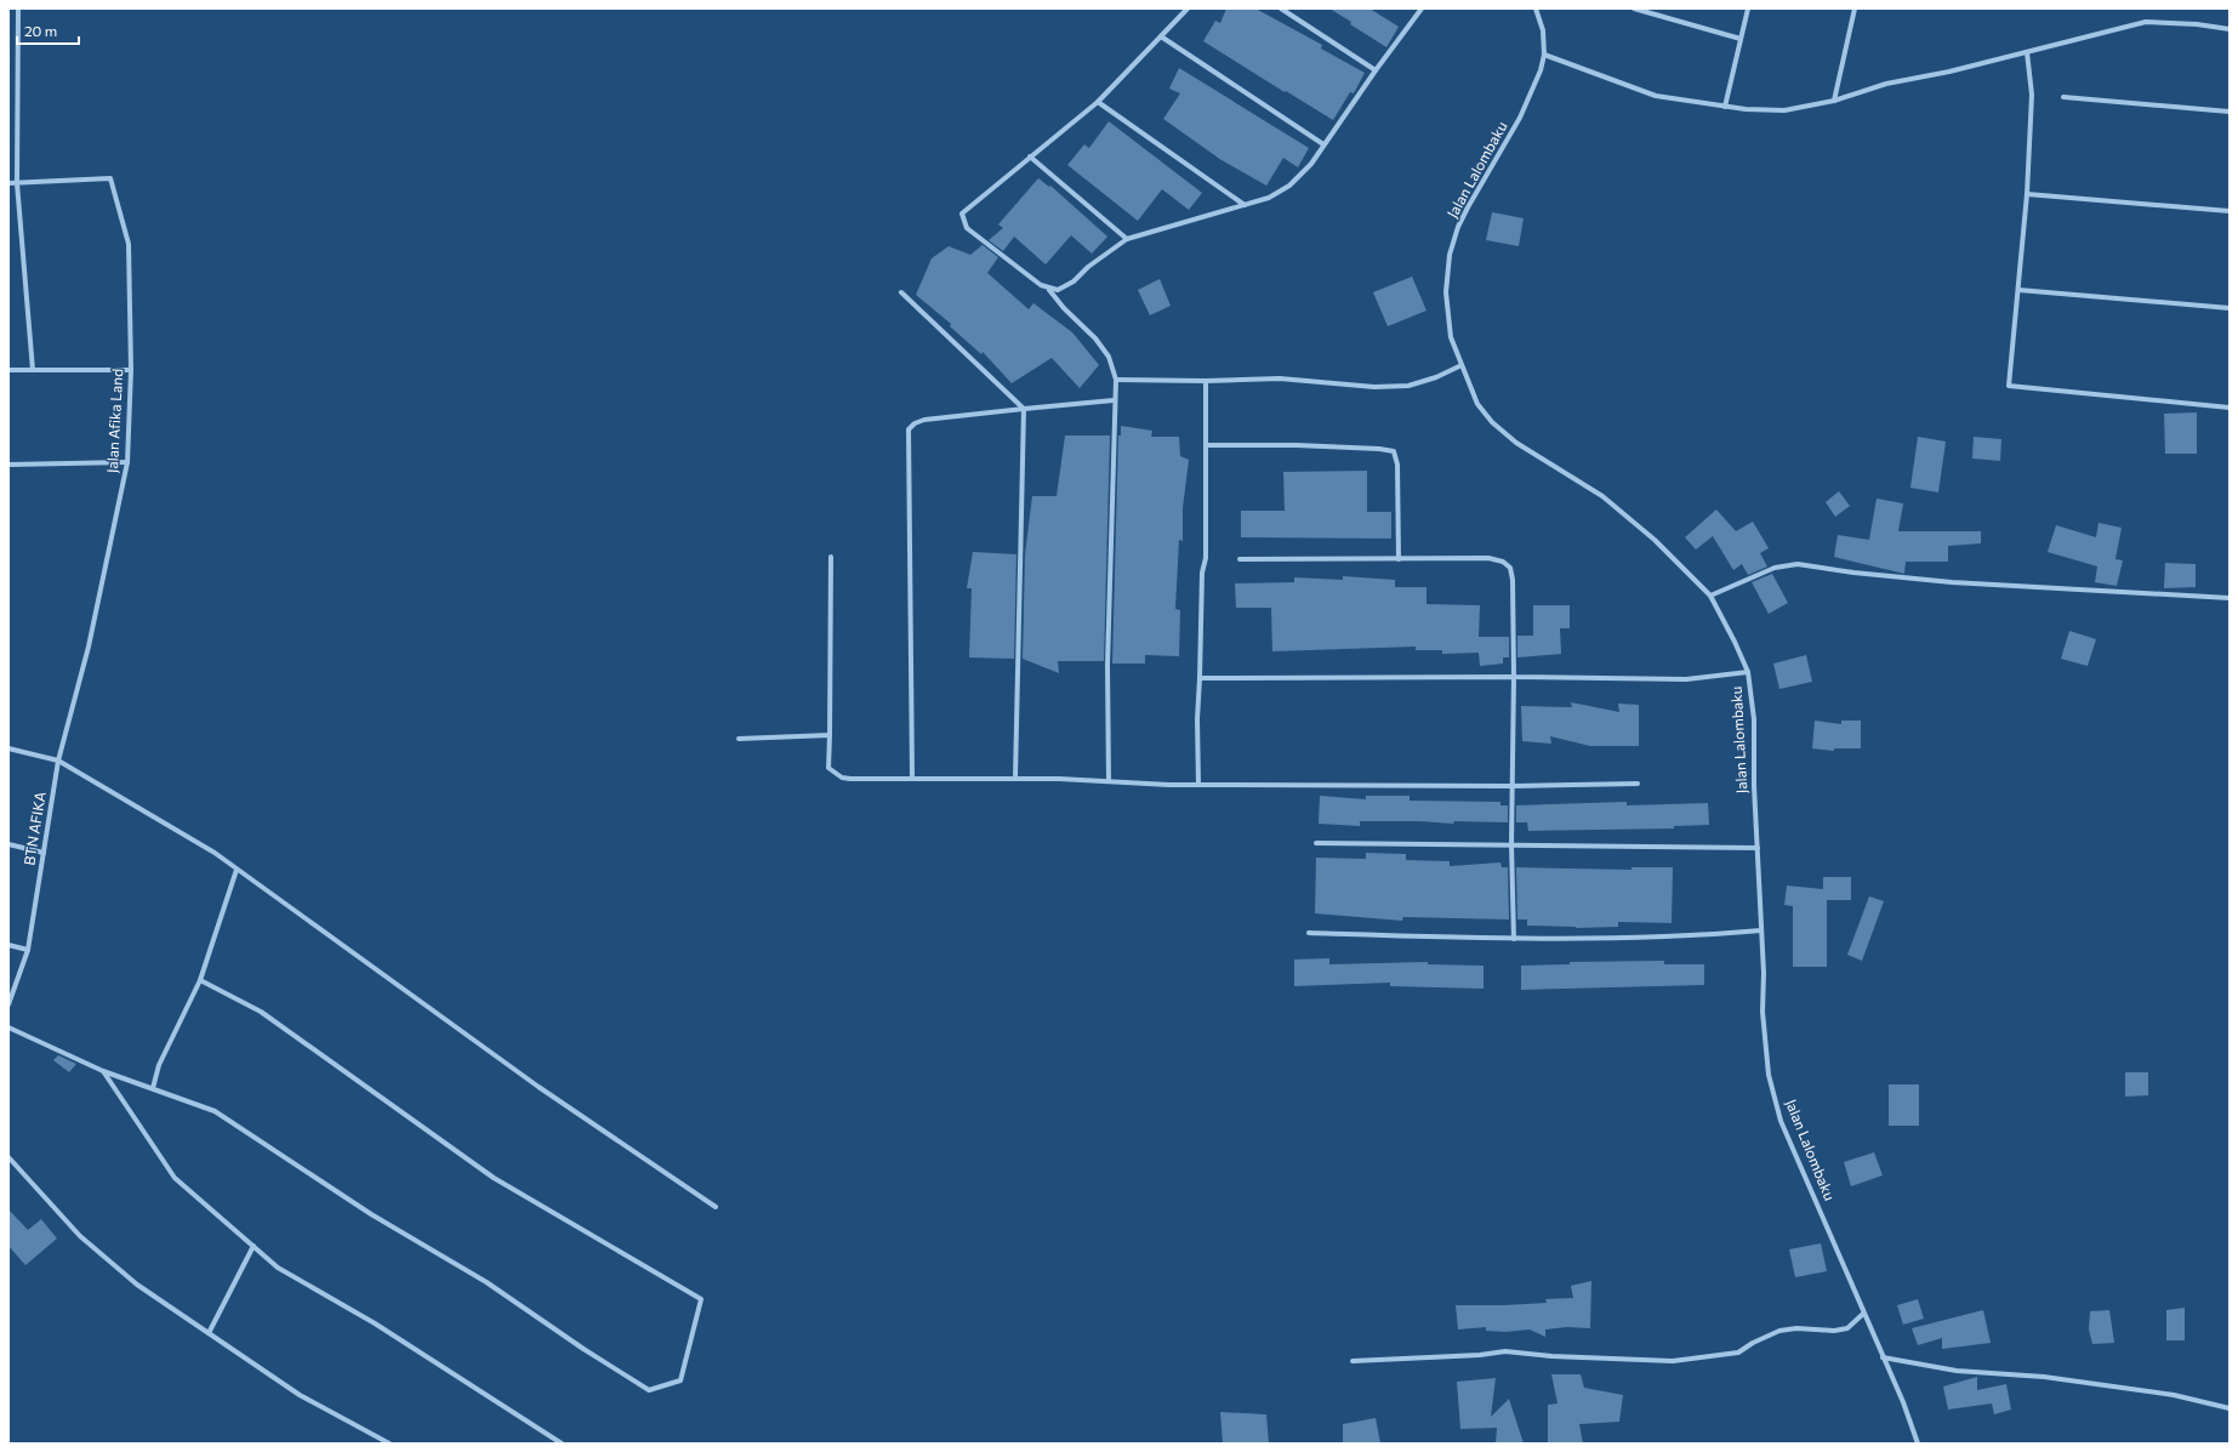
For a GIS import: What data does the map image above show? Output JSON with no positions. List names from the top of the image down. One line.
{"streets":{"street":["Jalan Lalombaku","Jalan Afika Land","BTN AFIKA"]},"crossings":[["Jalan Afika Land","BTN AFIKA"]],"scale_bar":"20 m"}
